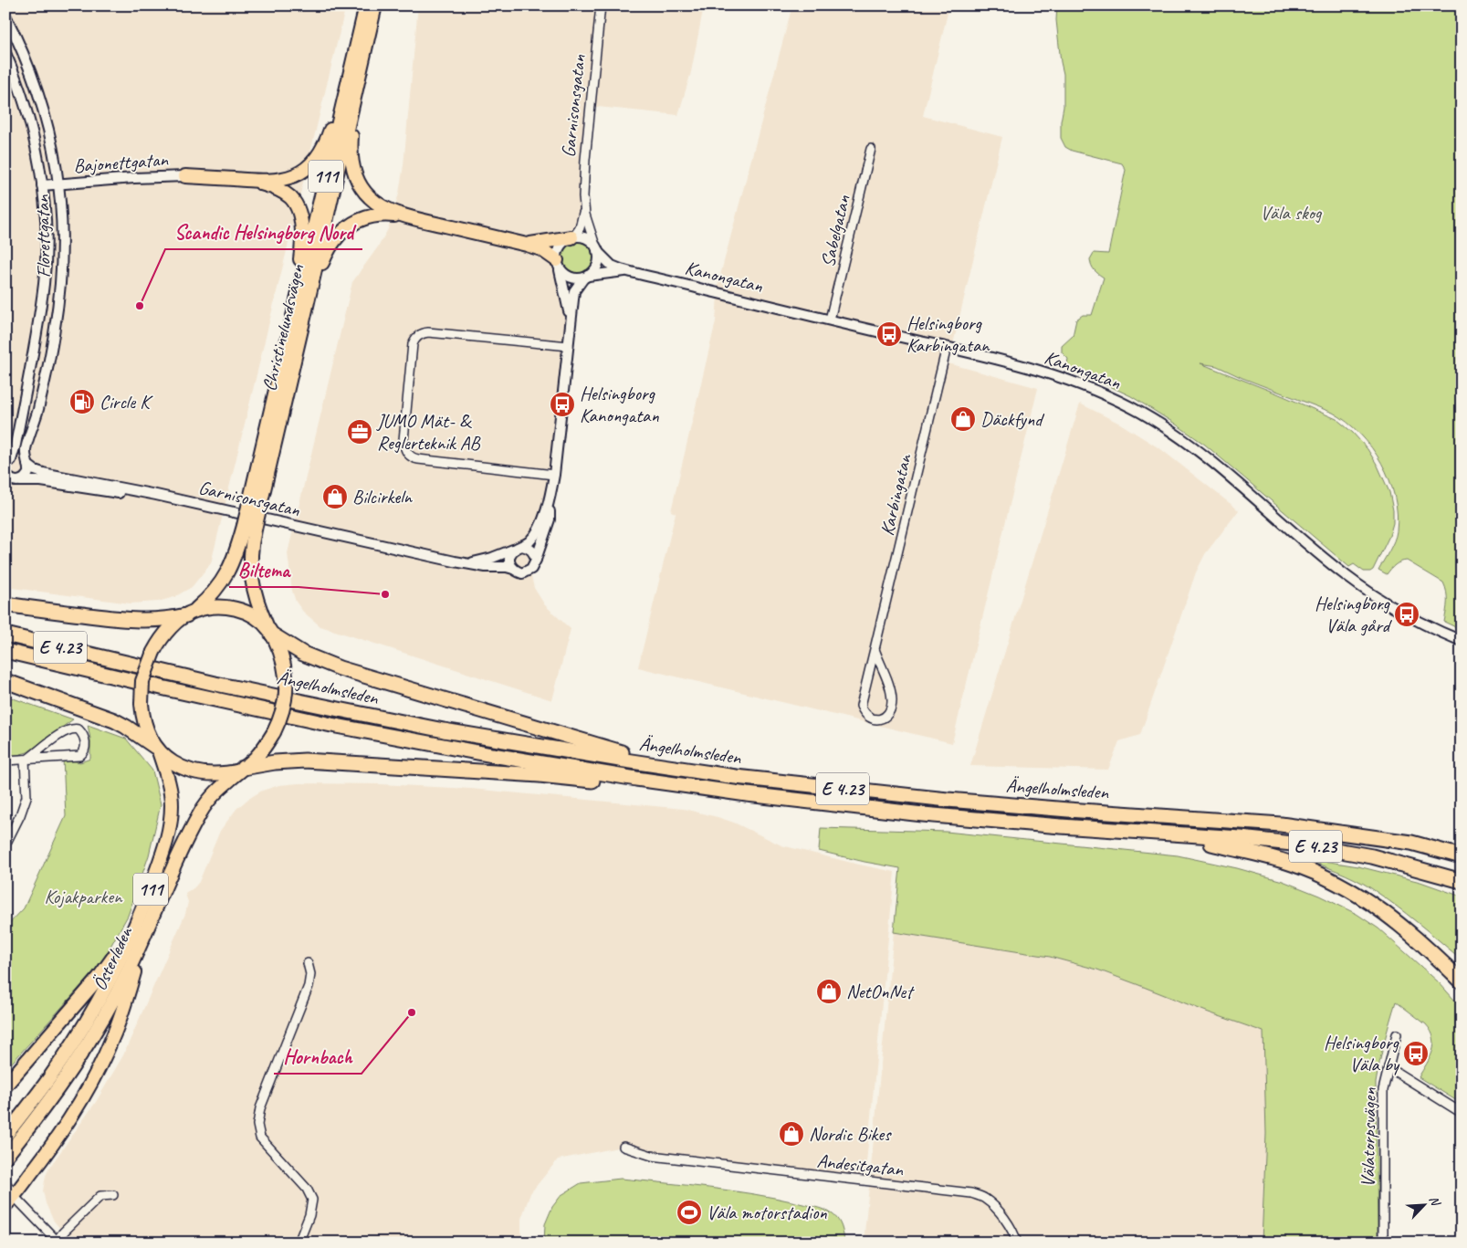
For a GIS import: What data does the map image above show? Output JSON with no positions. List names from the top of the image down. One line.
{"streets":{"highway":["E 4.23","Ängelholmsleden"],"main road":["111","Christinelundsvägen","Österleden"],"street":["Garnisonsgatan","Bajonettgatan","Sabelgatan","Florettgatan","Kanongatan","Karbingatan","Välatorpsvägen","Andesitgatan"]},"crossings":[["Garnisonsgatan","Florettgatan"],["Garnisonsgatan","Kanongatan"],["Bajonettgatan","Florettgatan"],["111","Christinelundsvägen"],["111","Österleden"],["Sabelgatan","Kanongatan"],["Kanongatan","Karbingatan"],["Christinelundsvägen","Österleden"],["E 4.23","Ängelholmsleden"]],"parks":["Väla skog","Kojakparken"],"places":{"other":["Scandic Helsingborg Nord","Biltema","Hornbach"],"bus stop":["Helsingborg Karbingatan","Helsingborg Kanongatan","Helsingborg Väla gård","Helsingborg Väla by"],"fuel station":["Circle K"],"shop":["Däckfynd","Bilcirkeln","NetOnNet","Nordic Bikes"],"office":["JUMO Mät- & Reglerteknik AB"],"sports":["Väla motorstadion"]},"north":"top right"}
